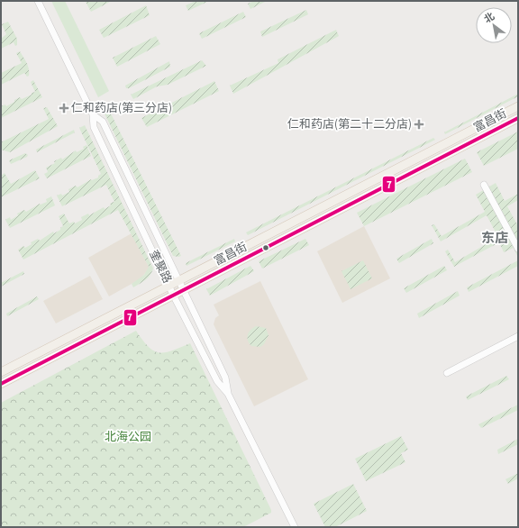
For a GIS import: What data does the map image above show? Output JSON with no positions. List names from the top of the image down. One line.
{"streets":{"main road":["富昌街"],"street":["奎聚路"]},"crossings":[["富昌街","奎聚路"]],"districts":["东店"],"parks":["北海公园"],"places":{"health":["仁和药店(第三分店)","仁和药店(第二十二分店)"]},"lines":["transit line 7"],"north":"top left"}
